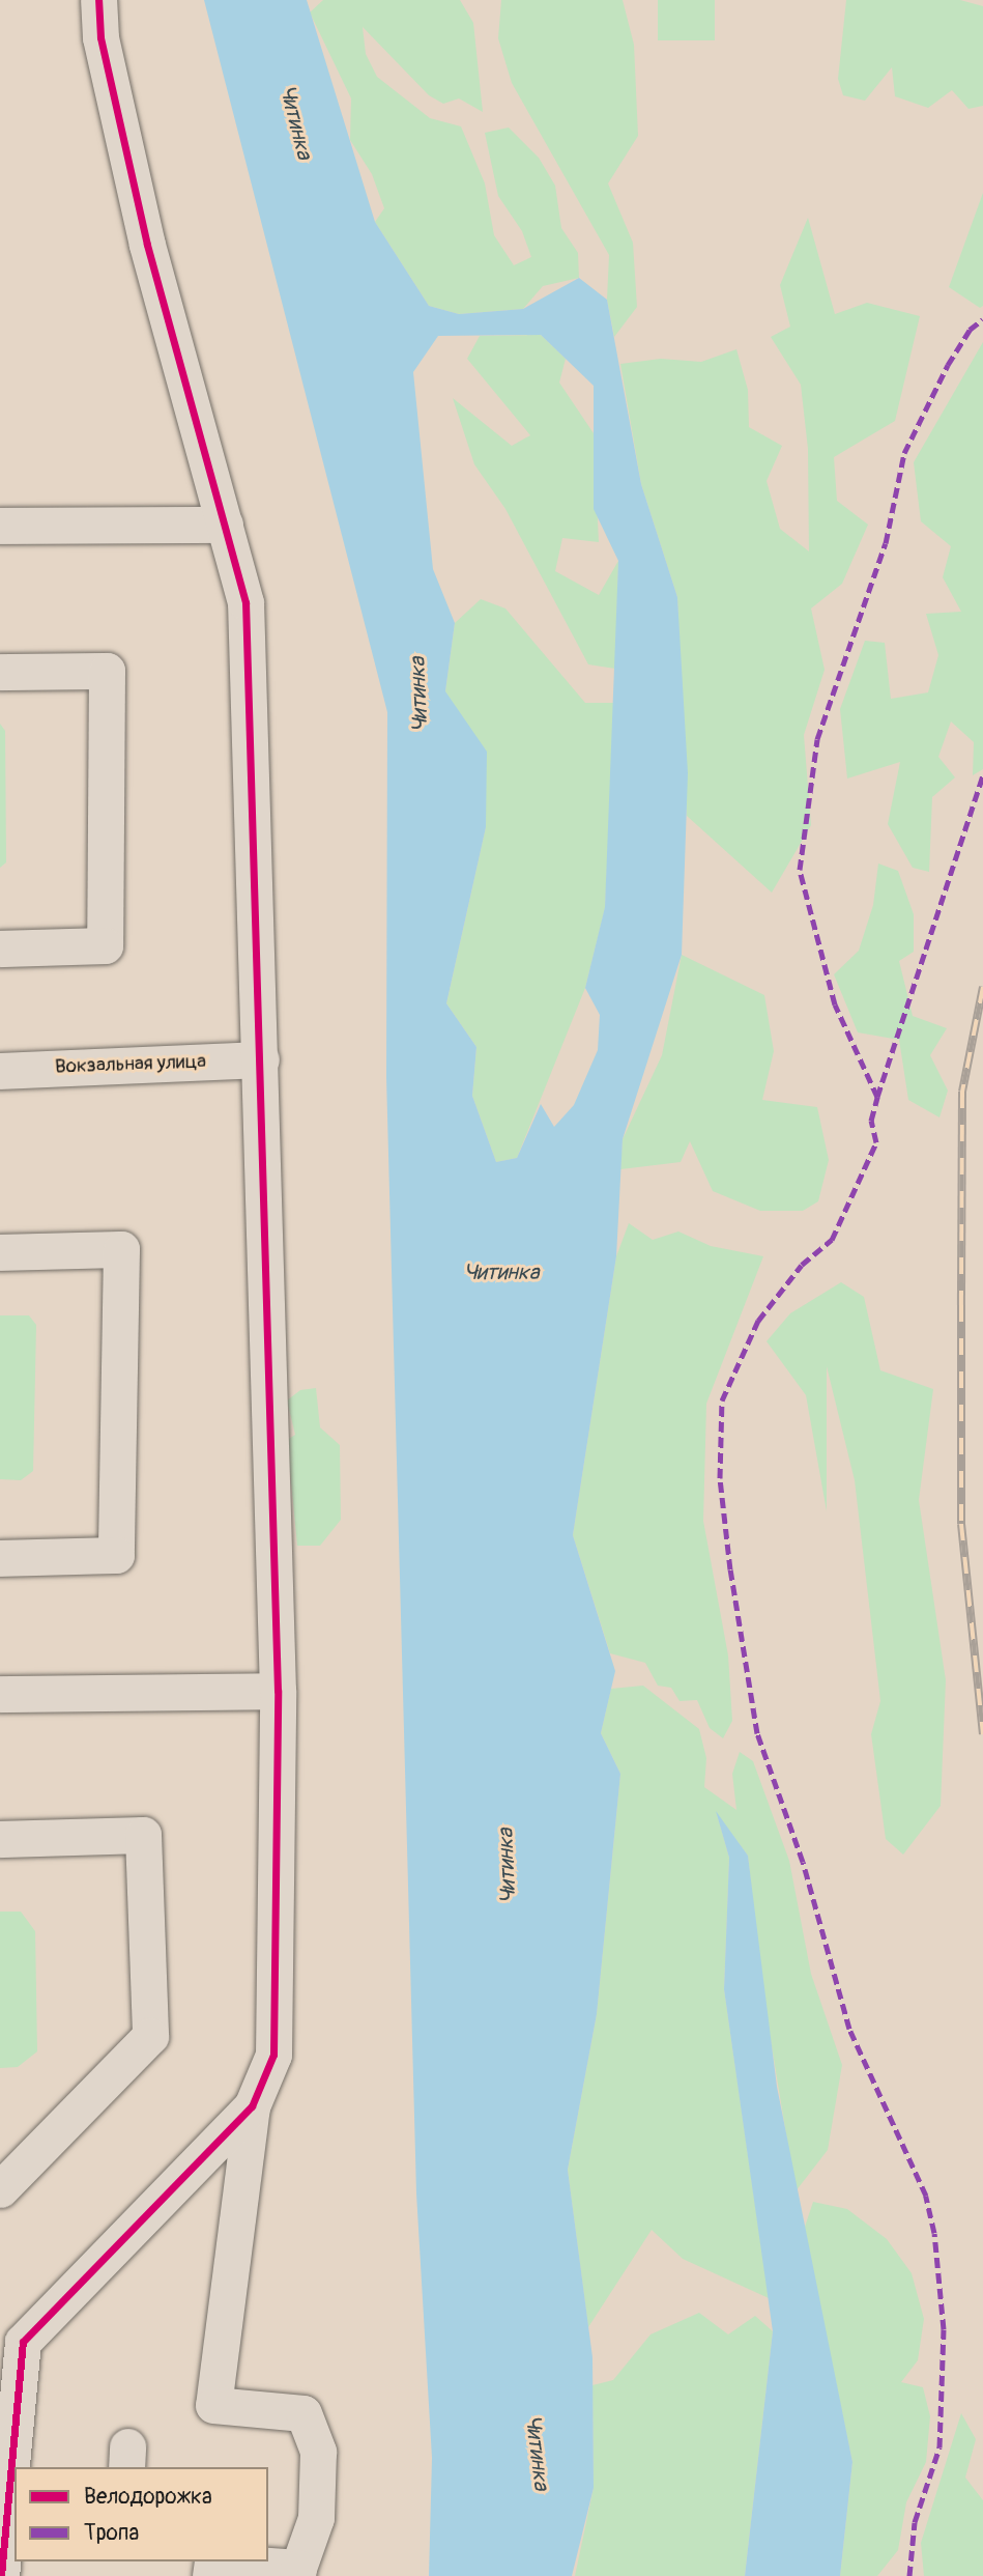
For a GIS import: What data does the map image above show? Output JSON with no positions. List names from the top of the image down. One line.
{"streets":{"street":["Вокзальная улица"]},"water":["Читинка"],"legend":["Велодорожка","Тропа"]}
